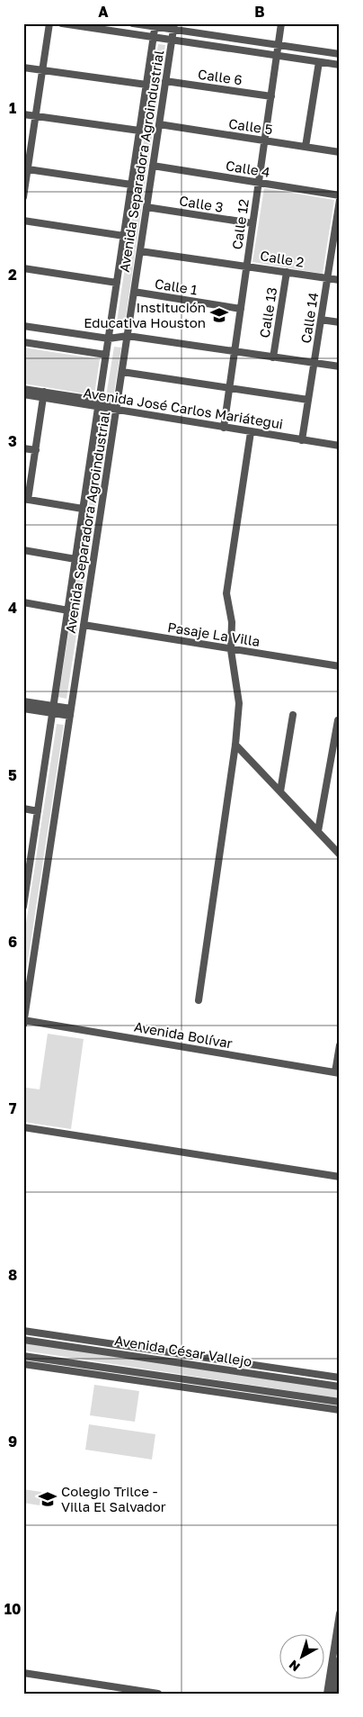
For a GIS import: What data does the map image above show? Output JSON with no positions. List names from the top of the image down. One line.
{"streets":{"street":["Calle 6","Calle 5","Avenida Separadora Agroindustrial","Calle 4","Calle 3","Calle 12","Calle 2","Calle 1","Calle 13","Calle 14","Avenida José Carlos Mariátegui","Pasaje La Villa","Avenida Bolívar","Avenida César Vallejo"]},"crossings":[["Calle 6","Avenida Separadora Agroindustrial"],["Calle 6","Calle 12"],["Calle 5","Avenida Separadora Agroindustrial"],["Calle 5","Calle 12"],["Avenida Separadora Agroindustrial","Calle 4"],["Avenida Separadora Agroindustrial","Calle 3"],["Avenida Separadora Agroindustrial","Calle 2"],["Avenida Separadora Agroindustrial","Calle 1"],["Avenida Separadora Agroindustrial","Avenida José Carlos Mariátegui"],["Avenida Separadora Agroindustrial","Pasaje La Villa"],["Avenida Separadora Agroindustrial","Avenida Bolívar"],["Calle 4","Calle 12"],["Calle 3","Calle 12"],["Calle 12","Calle 2"],["Calle 12","Calle 1"],["Calle 12","Avenida José Carlos Mariátegui"],["Calle 2","Calle 13"],["Calle 2","Calle 14"],["Calle 14","Avenida José Carlos Mariátegui"]],"places":{"school or university":["Institución Educativa Houston","Colegio Trilce - Villa El Salvador"]},"north":"bottom left","grid":{"columns":["A","B"],"rows":["1","2","3","4","5","6","7","8","9","10"]}}
